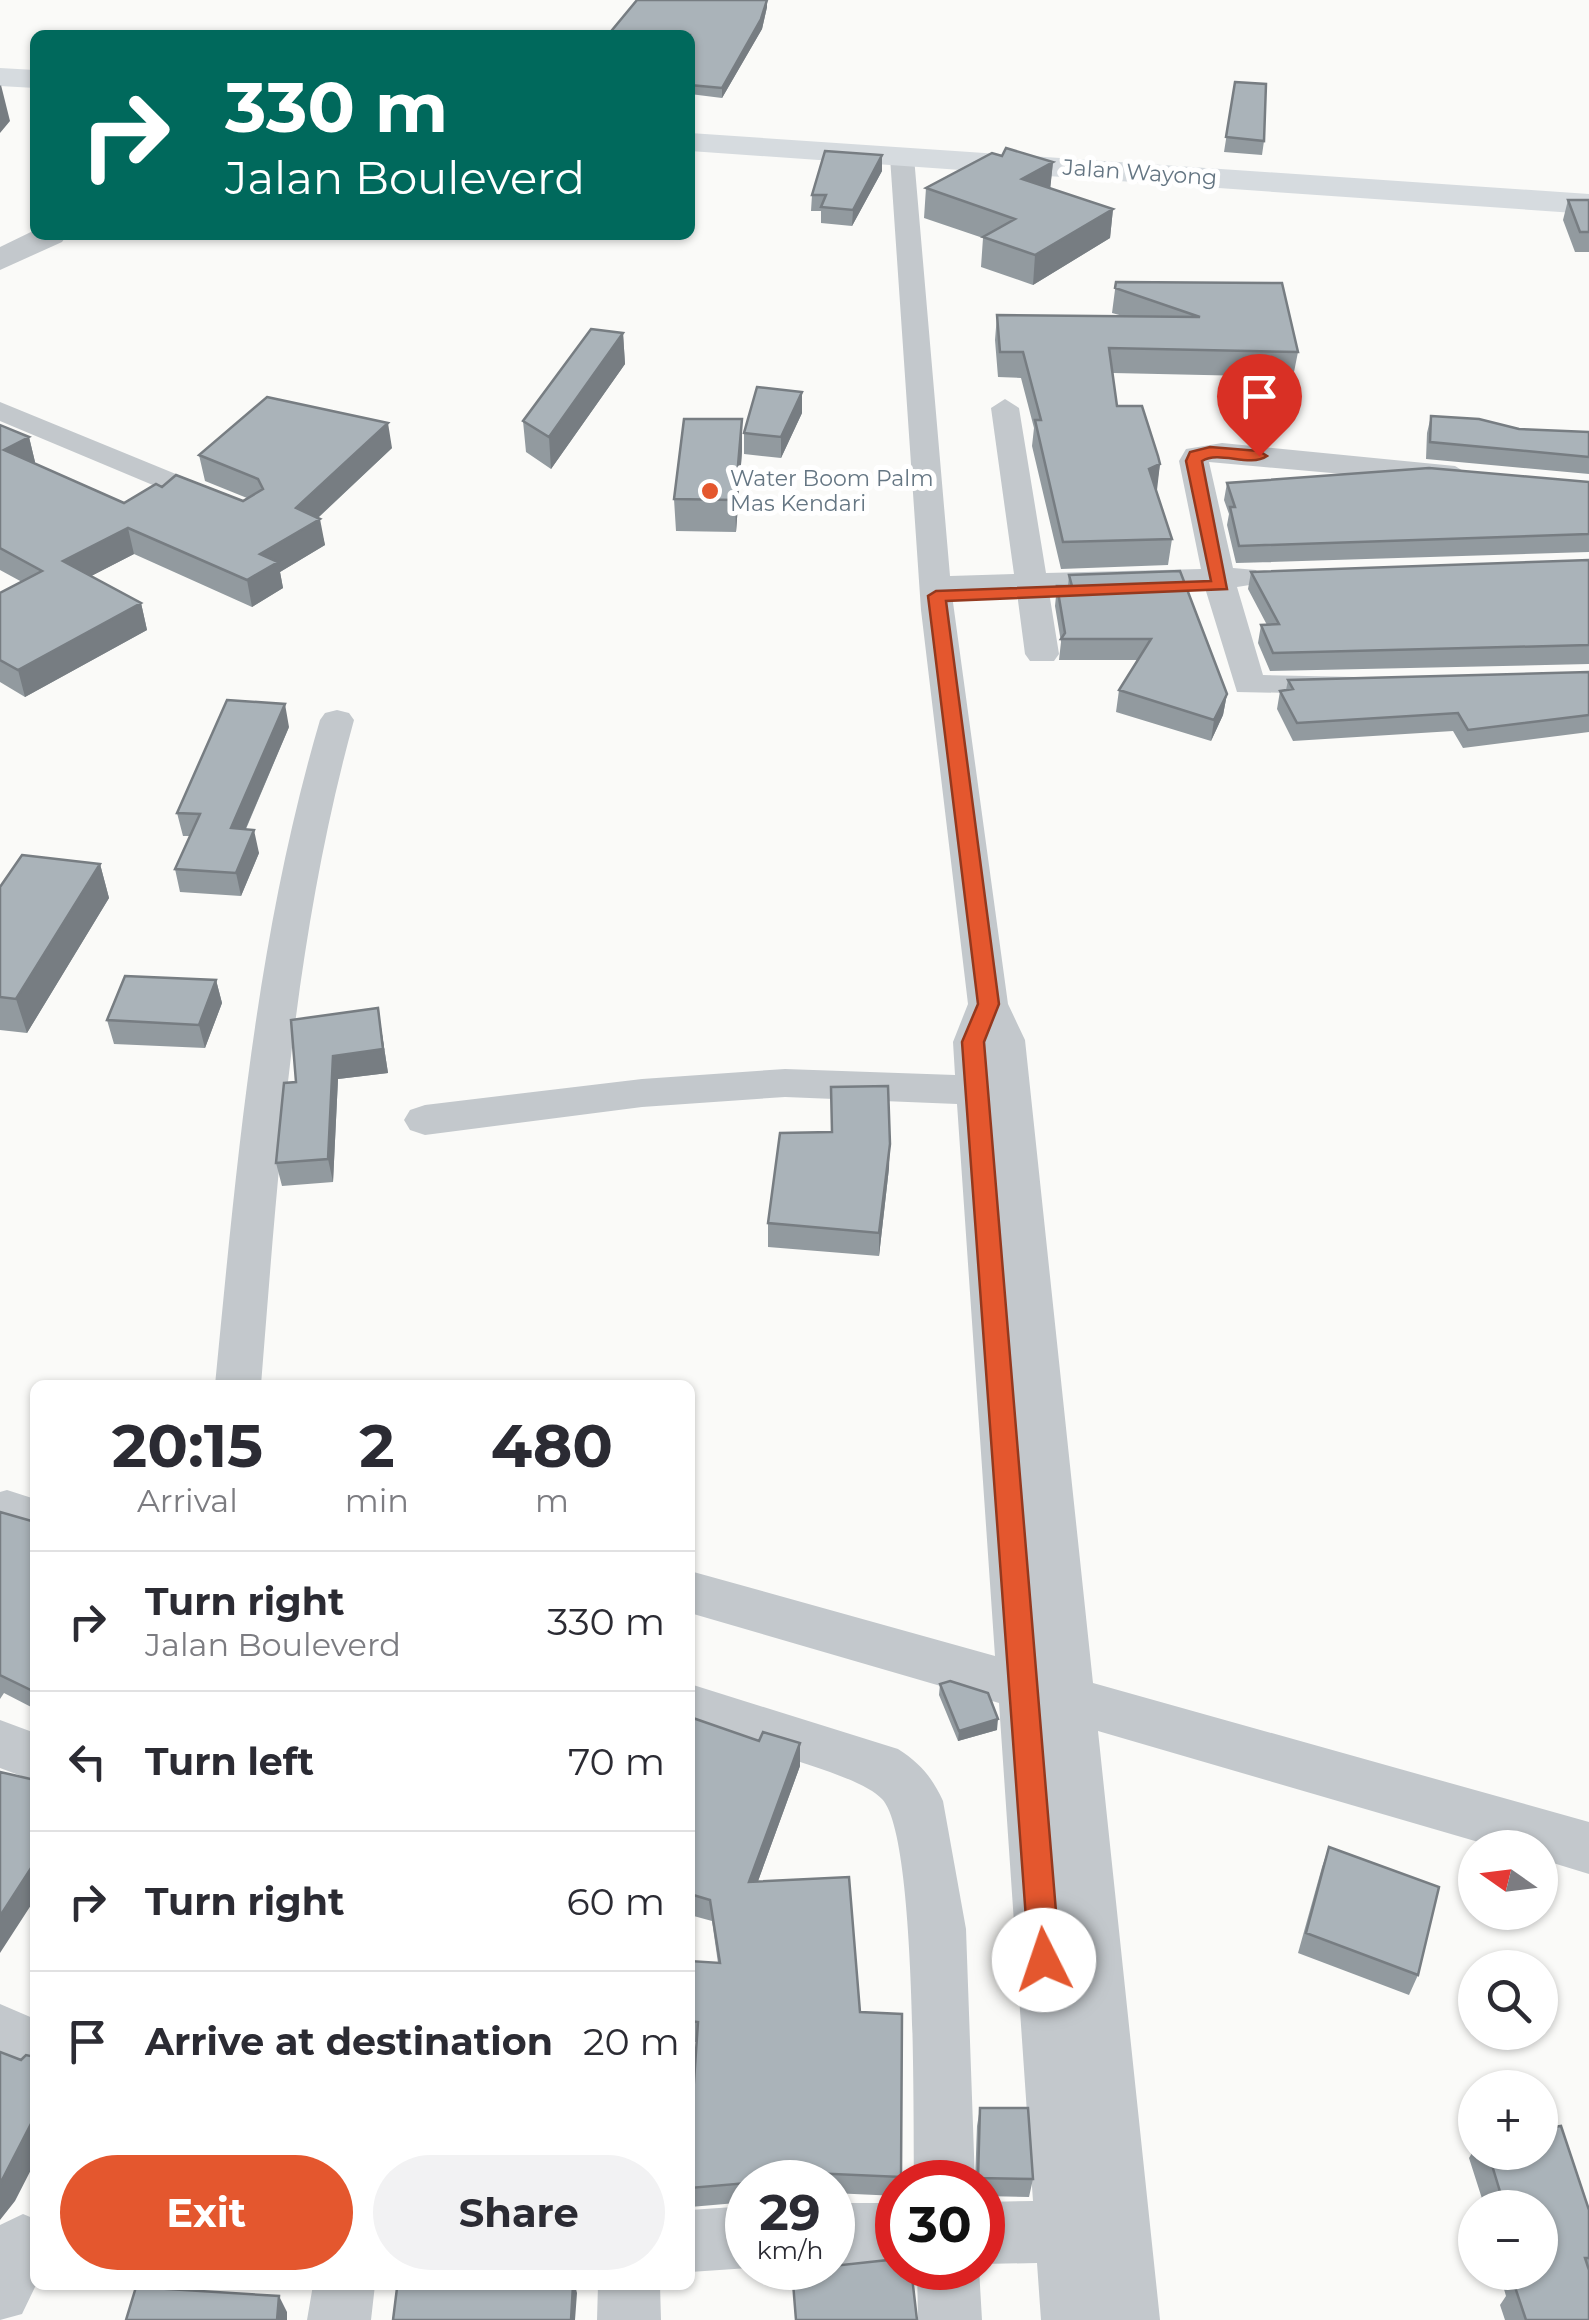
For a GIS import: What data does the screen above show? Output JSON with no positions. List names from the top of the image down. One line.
{"streets":{"main road":["Jalan Wayong"]},"places":["Water Boom Palm Mas Kendari"],"north":"left","page":{"turn":["330 m","Jalan Bouleverd"],"eta":["20:15","Arrival","2","min","480","m"],"list":[{"name":"Turn right","note":"Jalan Bouleverd","value":"330 m"},{"name":"Turn left","value":"70 m"},{"name":"Turn right","value":"60 m"},{"name":"Arrive at destination","value":"20 m"}],"map_buttons":["+","−"],"buttons":["Exit","Share"],"speed":"29 km/h","limit":"30"}}
